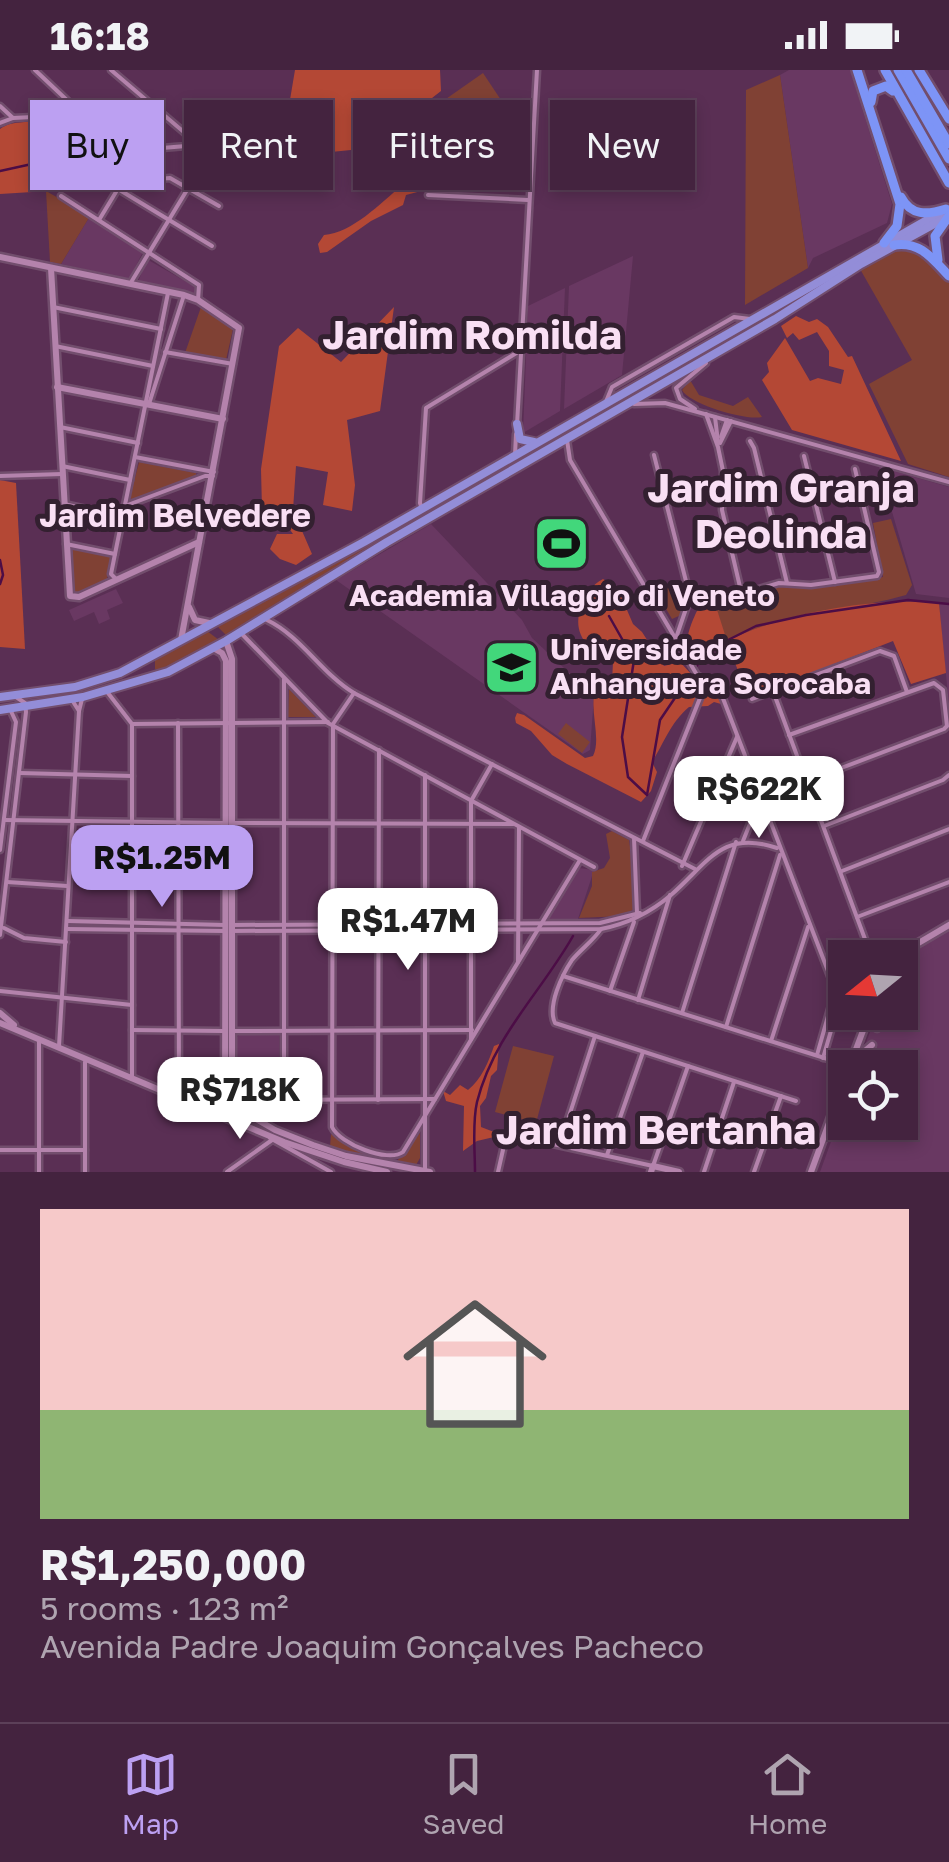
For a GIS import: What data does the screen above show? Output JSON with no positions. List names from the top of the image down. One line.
{"districts":["Jardim Romilda","Jardim Granja Deolinda","Jardim Belvedere","Jardim Bertanha"],"places":{"sports":["Academia Villaggio di Veneto"],"school or university":["Universidade Anhanguera Sorocaba"]},"north":"left","page":{"status":"16:18","chip":["Buy","Rent","Filters","New"],"price":["R$622K","R$1.25M","R$1.47M","R$718K"],"list":[{"name":"R$1,250,000","note":"5 rooms · 123 m² · Avenida Padre Joaquim Gonçalves Pacheco"}],"tabs":["Map","Saved","Home"]}}
